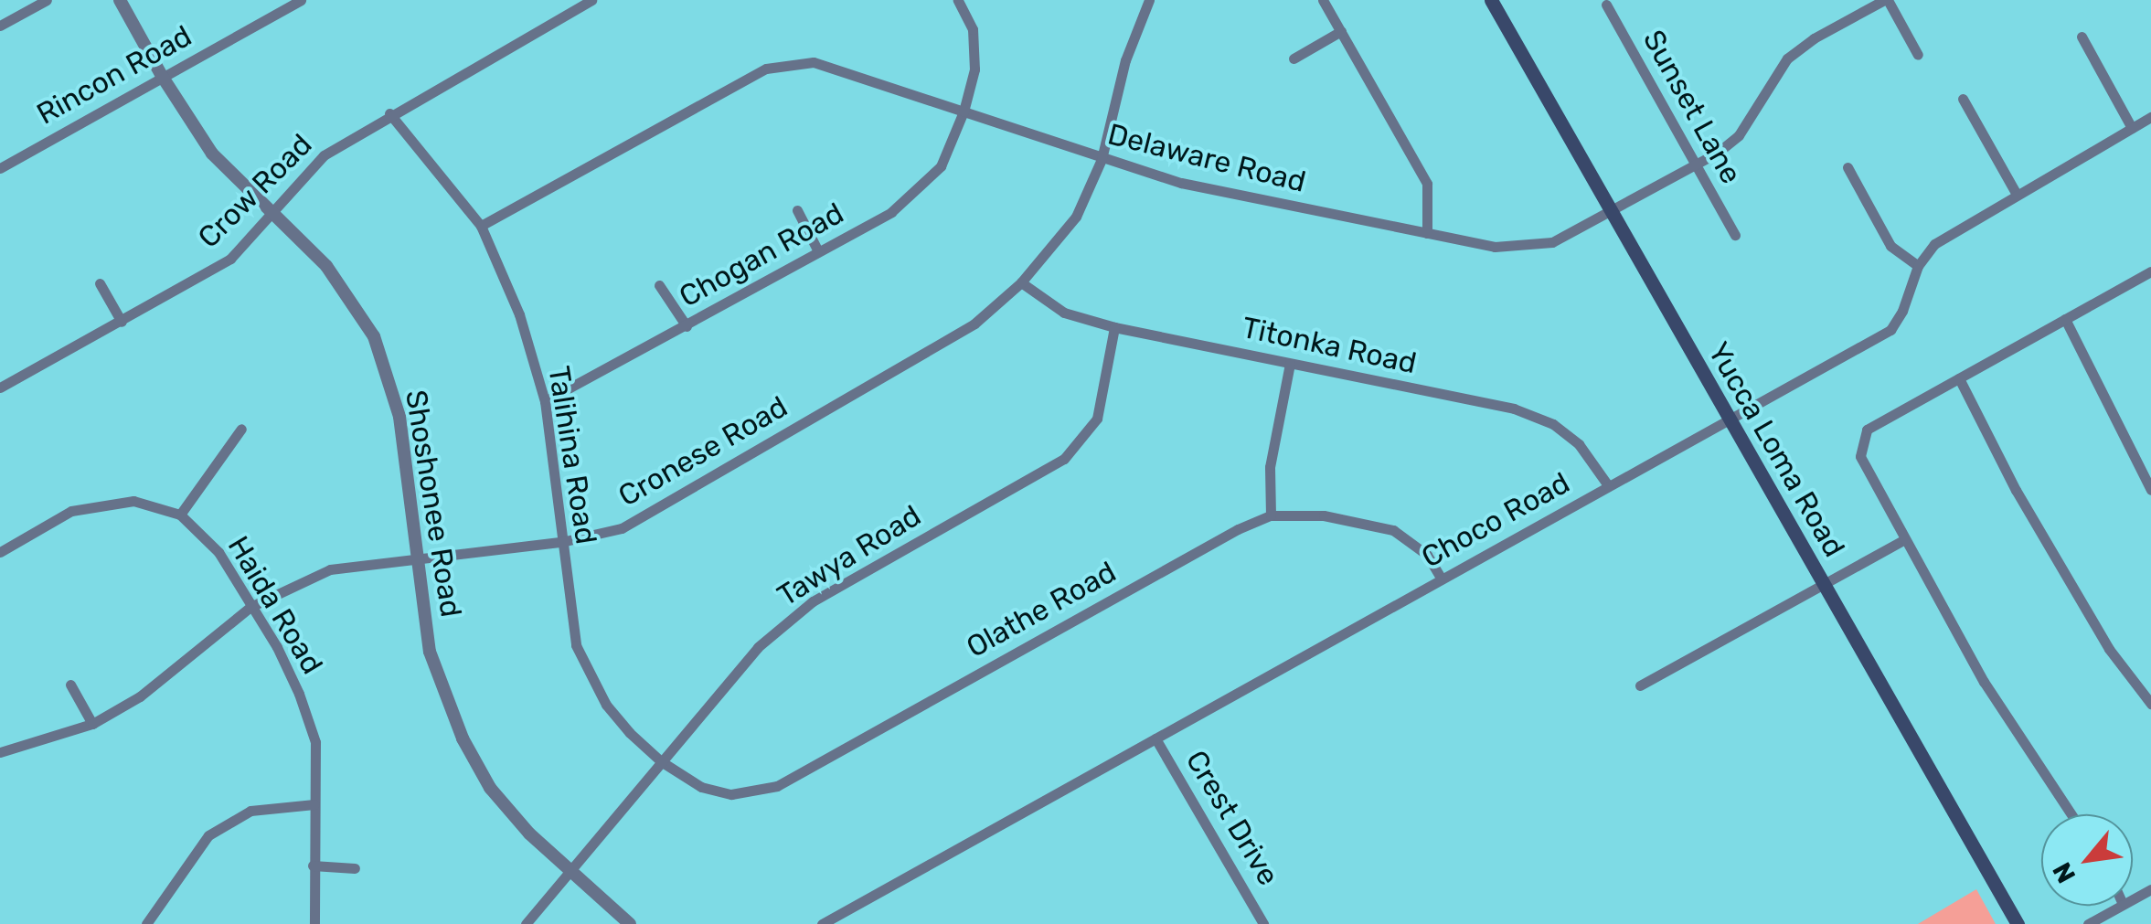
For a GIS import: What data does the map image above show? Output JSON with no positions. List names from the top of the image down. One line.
{"streets":{"main road":["Yucca Loma Road"],"street":["Rincon Road","Sunset Lane","Delaware Road","Crow Road","Chogan Road","Titonka Road","Cronese Road","Talihina Road","Shoshonee Road","Choco Road","Tawya Road","Haida Road","Olathe Road","Crest Drive"]},"crossings":[["Rincon Road","Shoshonee Road"],["Sunset Lane","Delaware Road"],["Delaware Road","Chogan Road"],["Delaware Road","Yucca Loma Road"],["Delaware Road","Cronese Road"],["Delaware Road","Talihina Road"],["Crow Road","Talihina Road"],["Crow Road","Shoshonee Road"],["Chogan Road","Talihina Road"],["Titonka Road","Cronese Road"],["Titonka Road","Choco Road"],["Titonka Road","Tawya Road"],["Yucca Loma Road","Choco Road"],["Cronese Road","Talihina Road"],["Cronese Road","Shoshonee Road"],["Cronese Road","Haida Road"],["Talihina Road","Tawya Road"],["Talihina Road","Olathe Road"],["Shoshonee Road","Tawya Road"],["Choco Road","Olathe Road"],["Choco Road","Crest Drive"],["Tawya Road","Olathe Road"]],"north":"bottom left"}
